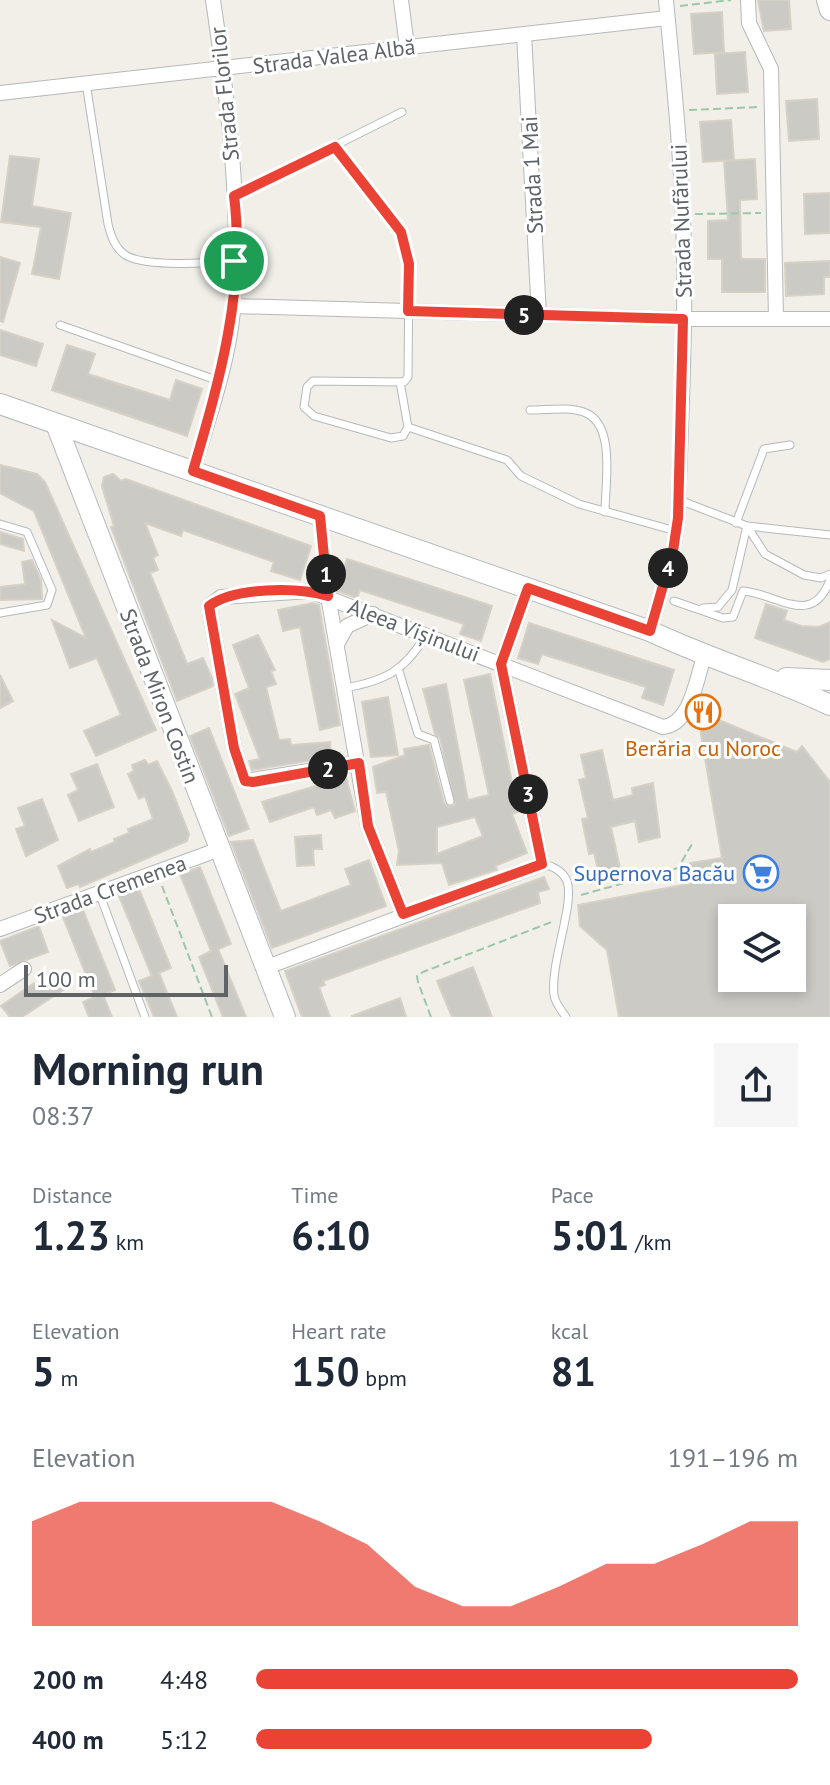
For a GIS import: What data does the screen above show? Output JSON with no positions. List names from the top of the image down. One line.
{"streets":{"main road":["Strada Miron Costin"],"street":["Strada Valea Albă","Strada Florilor","Strada 1 Mai","Strada Nufărului","Aleea Vișinului","Strada Cremenea"]},"crossings":[["Strada Valea Albă","Strada Florilor"],["Strada Valea Albă","Strada 1 Mai"],["Strada Valea Albă","Strada Nufărului"],["Strada Miron Costin","Strada Cremenea"]],"places":{"restaurant":["Berăria cu Noroc"],"supermarket":["Supernova Bacău"]},"scale_bar":"100 m","page":{"pins":["5","4","1","2","3"],"scale":"100 m","heading":["Morning run","08:37"],"stats":[["Distance","1.23 km"],["Time","6:10"],["Pace","5:01 /km"],["Elevation","5 m"],["Heart rate","150 bpm"],["kcal","81"]],"chart":["Elevation","191–196 m"],"list":[{"name":"200 m","note":"4:48"},{"name":"400 m","note":"5:12"}]}}
